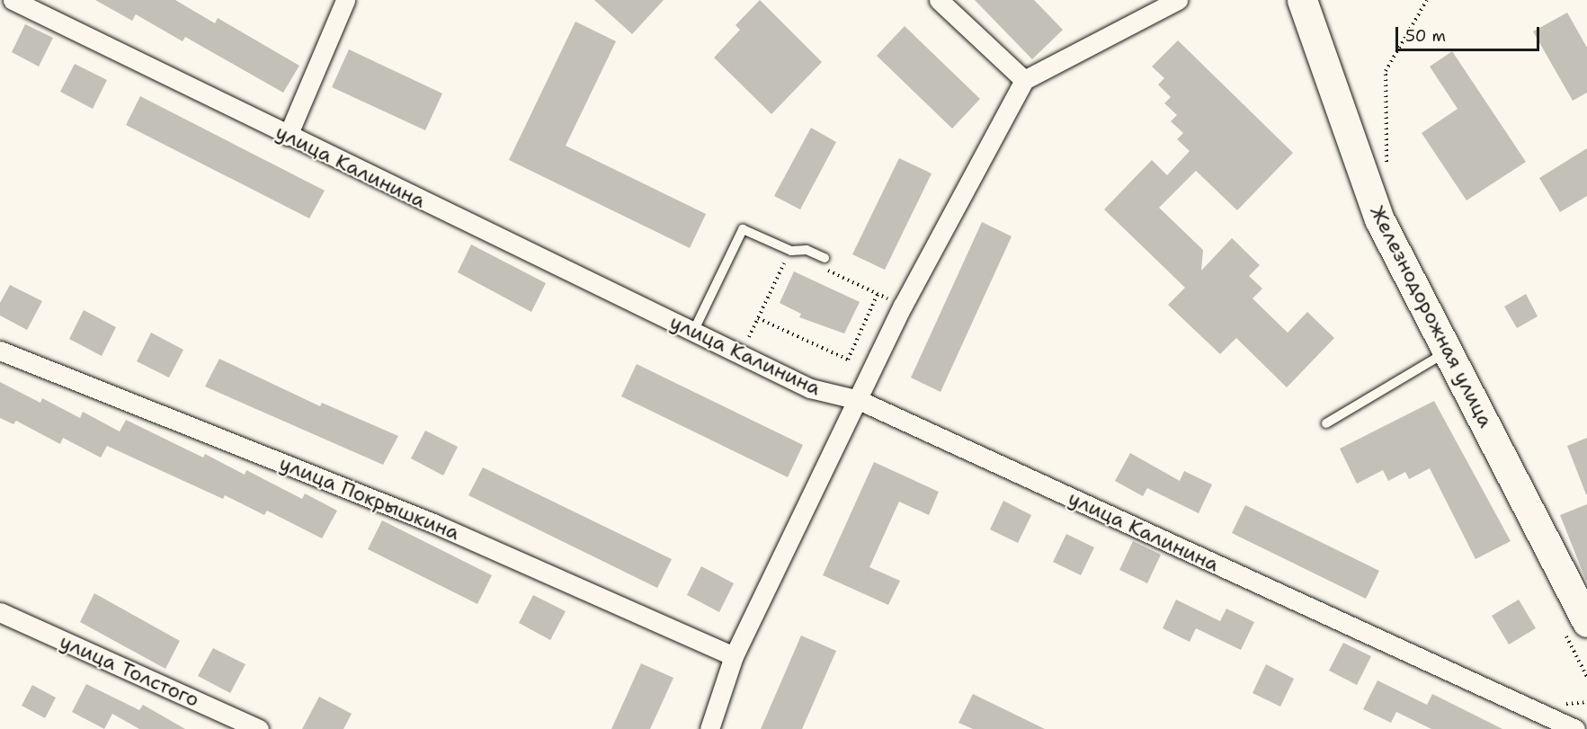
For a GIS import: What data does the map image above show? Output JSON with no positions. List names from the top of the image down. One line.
{"streets":{"main road":["Железнодорожная улица"],"street":["улица Калинина","улица Покрышкина","улица Толстого"]},"scale_bar":"50 m"}
